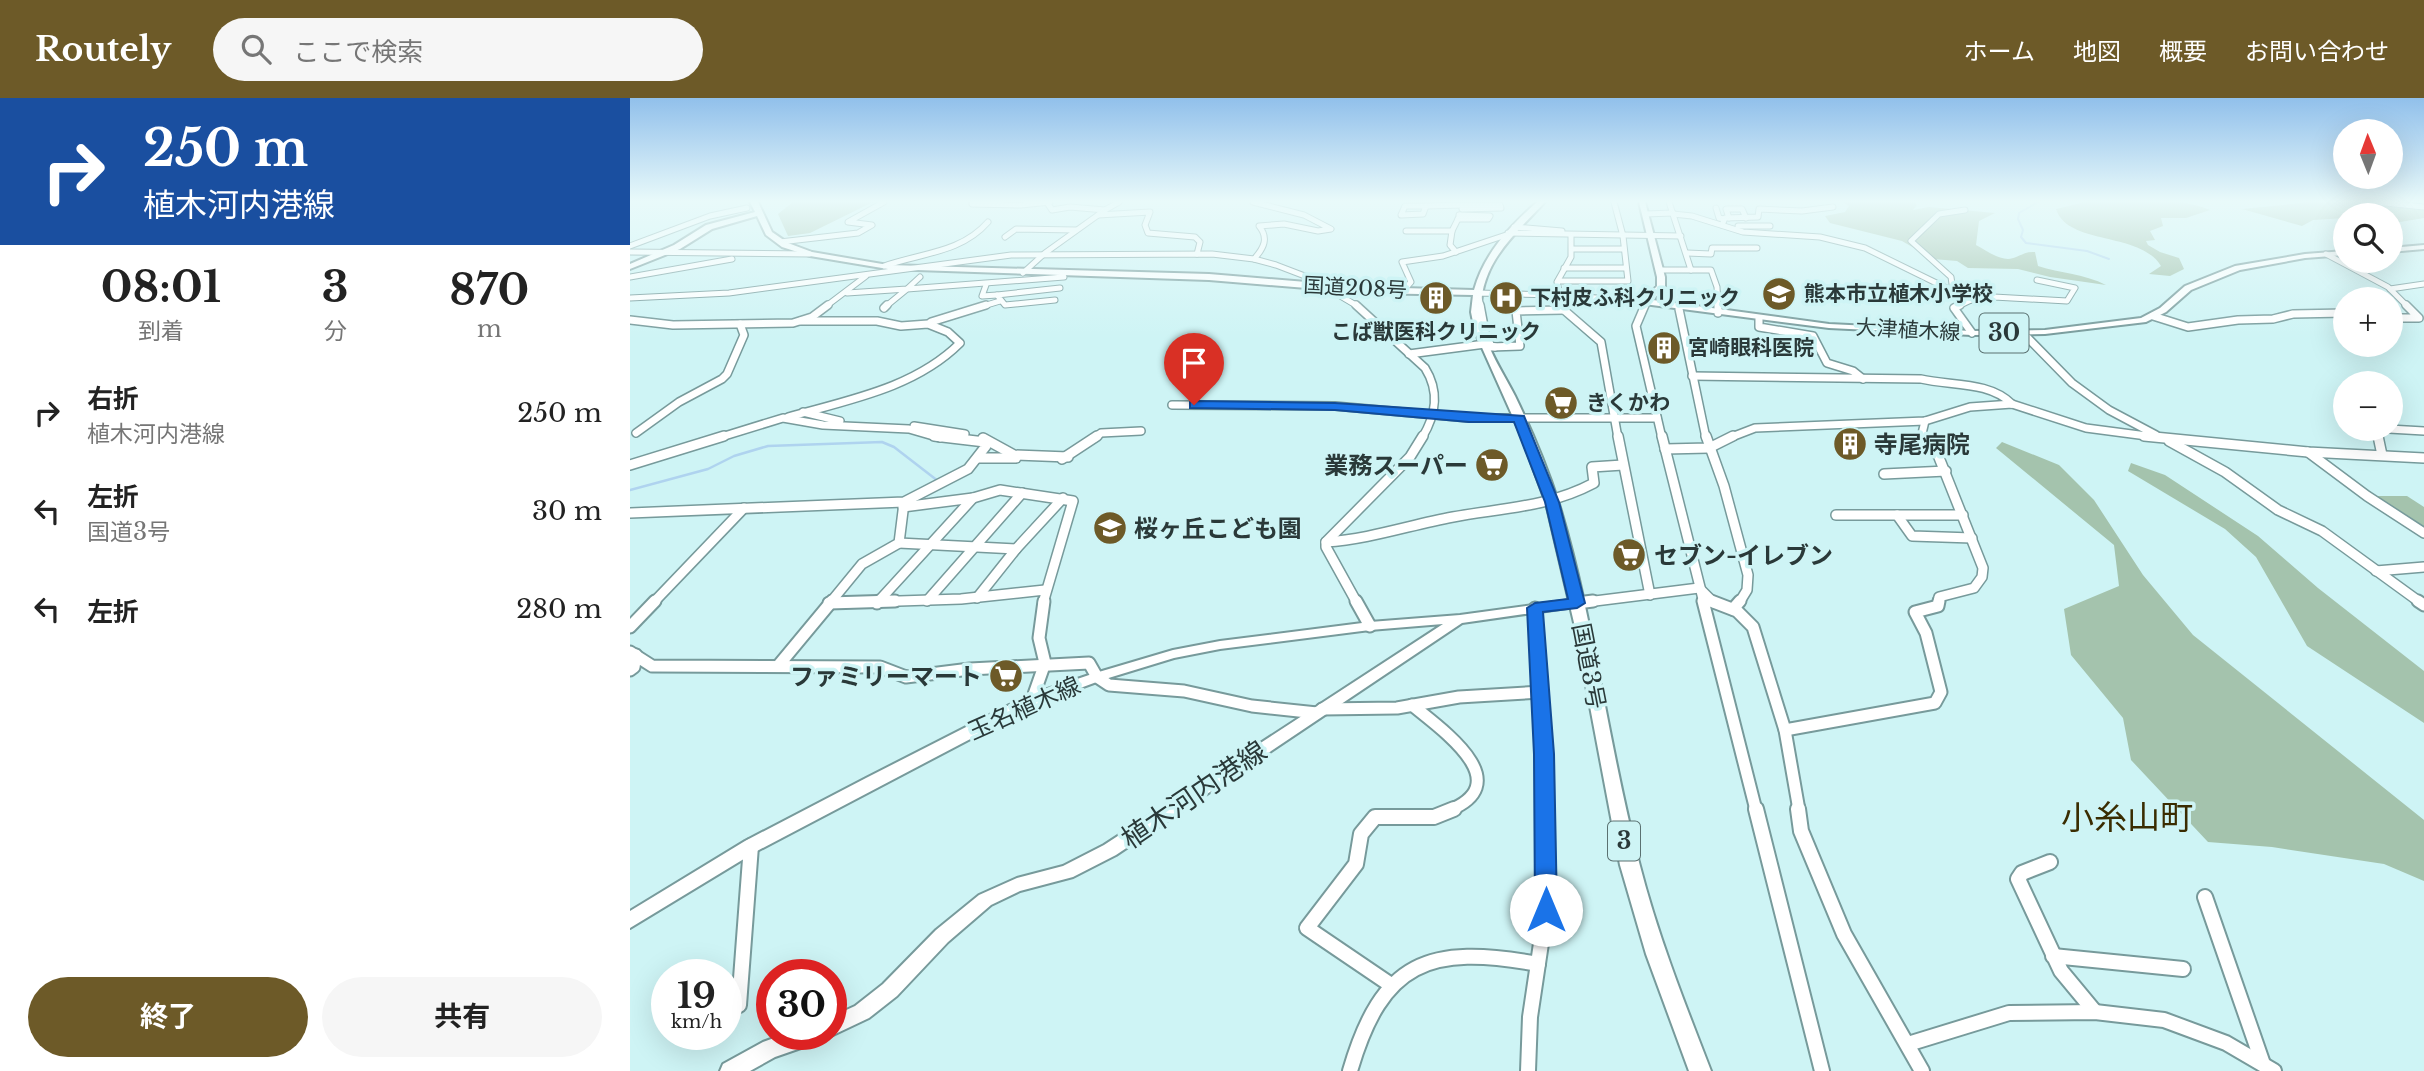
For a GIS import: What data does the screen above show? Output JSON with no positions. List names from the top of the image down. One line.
{"streets":{"highway":["国道208号","国道3号","3"],"main road":["大津植木線","30","玉名植木線","植木河内港線"]},"crossings":[["国道208号","国道3号"],["国道3号","植木河内港線"],["玉名植木線","植木河内港線"]],"districts":["小糸山町"],"places":{"school or university":["熊本市立植木小学校","桜ヶ丘こども園"],"building":["こば獣医科クリニック","宮崎眼科医院","寺尾病院"],"hospital":["下村皮ふ科クリニック"],"supermarket":["きくかわ","業務スーパー","セブン-イレブン","ファミリーマート"]},"north":"top","page":{"header":"Routely","search":"ここで検索","nav":["ホーム","地図","概要","お問い合わせ"],"turn":["250 m","植木河内港線"],"map_buttons":["+","−"],"eta":["08:01","到着","3","分","870","m"],"list":[{"name":"右折","note":"植木河内港線","value":"250 m"},{"name":"左折","note":"国道3号","value":"30 m"},{"name":"左折","value":"280 m"}],"speed":"19 km/h","limit":"30","buttons":["終了","共有"]}}
